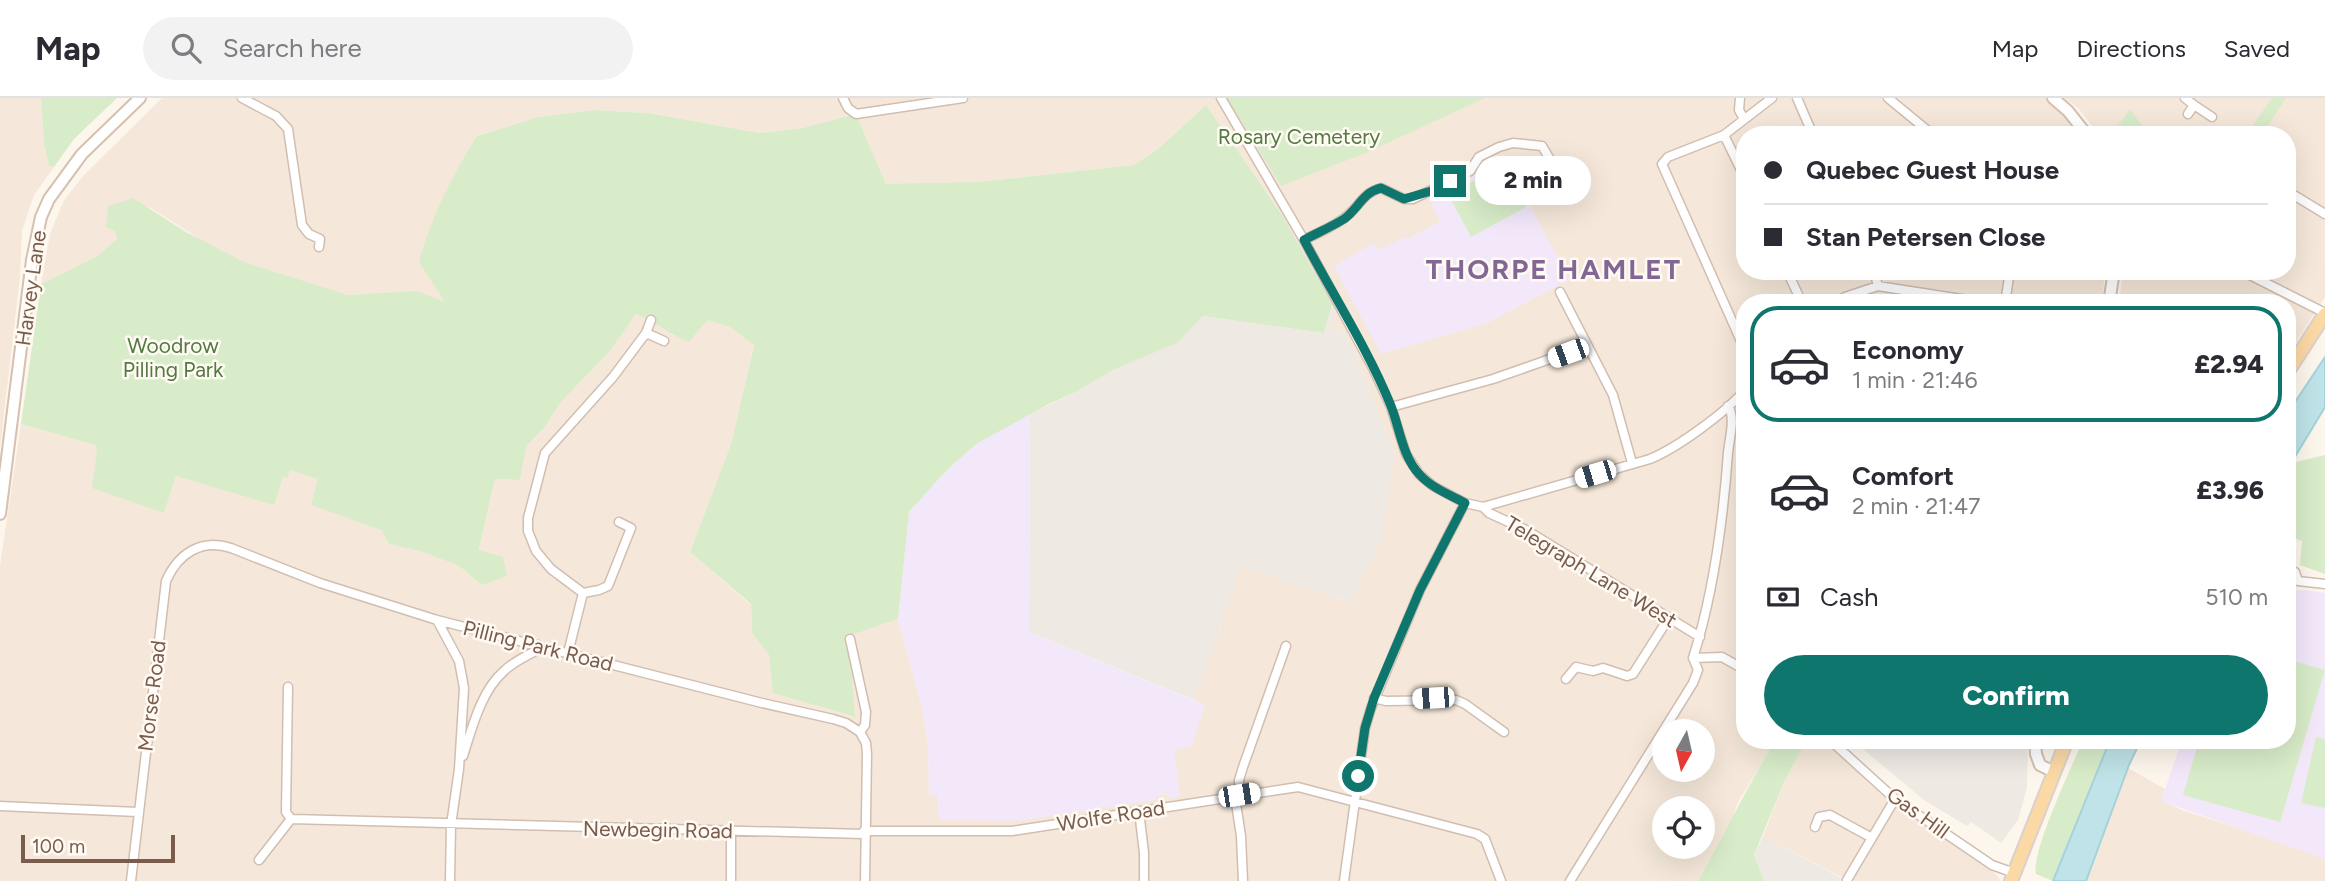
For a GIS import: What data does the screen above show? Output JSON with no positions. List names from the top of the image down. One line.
{"streets":{"street":["Harvey Lane","Telegraph Lane West","Pilling Park Road","Morse Road","Gas Hill","Wolfe Road","Newbegin Road"]},"crossings":[["Pilling Park Road","Morse Road"],["Wolfe Road","Newbegin Road"]],"districts":["THORPE HAMLET"],"parks":["Rosary Cemetery","Woodrow Pilling Park"],"scale_bar":"100 m","north":"bottom","page":{"header":"Map","search":"Search here","nav":["Map","Directions","Saved"],"banner":["Quebec Guest House","Stan Petersen Close"],"bubble":"2 min","list":[{"name":"Economy","note":"1 min · 21:46","value":"£2.94"},{"name":"Comfort","note":"2 min · 21:47","value":"£3.96"}],"pay":["Cash","510 m"],"buttons":"Confirm","scale":"100 m"}}
